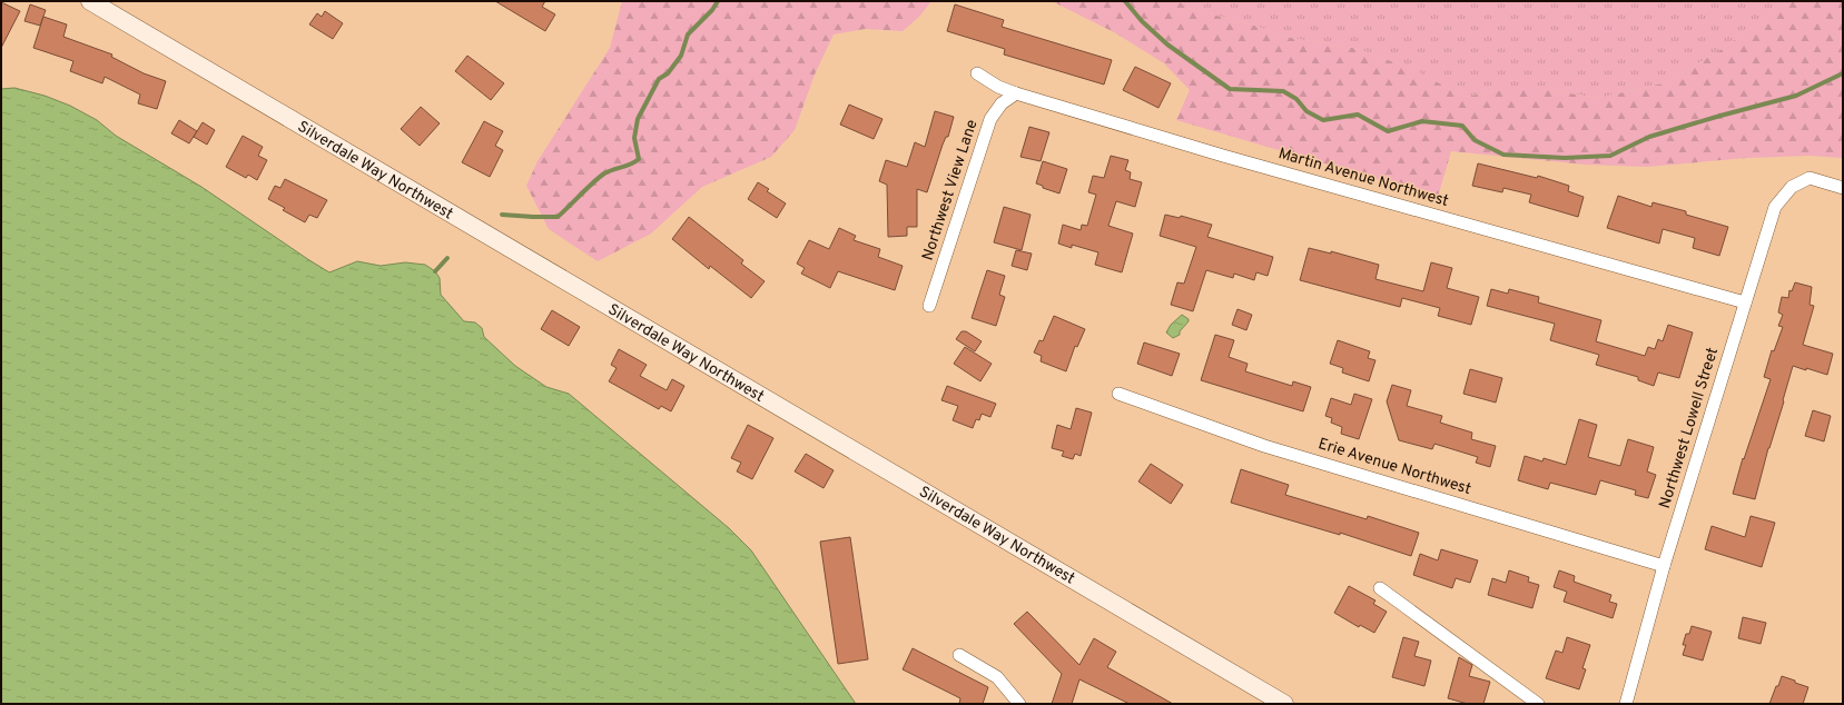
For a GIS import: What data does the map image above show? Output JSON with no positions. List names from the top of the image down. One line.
{"streets":{"main road":["Silverdale Way Northwest"],"street":["Martin Avenue Northwest","Northwest View Lane","Northwest Lowell Street","Erie Avenue Northwest"]},"crossings":[["Martin Avenue Northwest","Northwest View Lane"],["Martin Avenue Northwest","Northwest Lowell Street"],["Northwest Lowell Street","Erie Avenue Northwest"]]}
